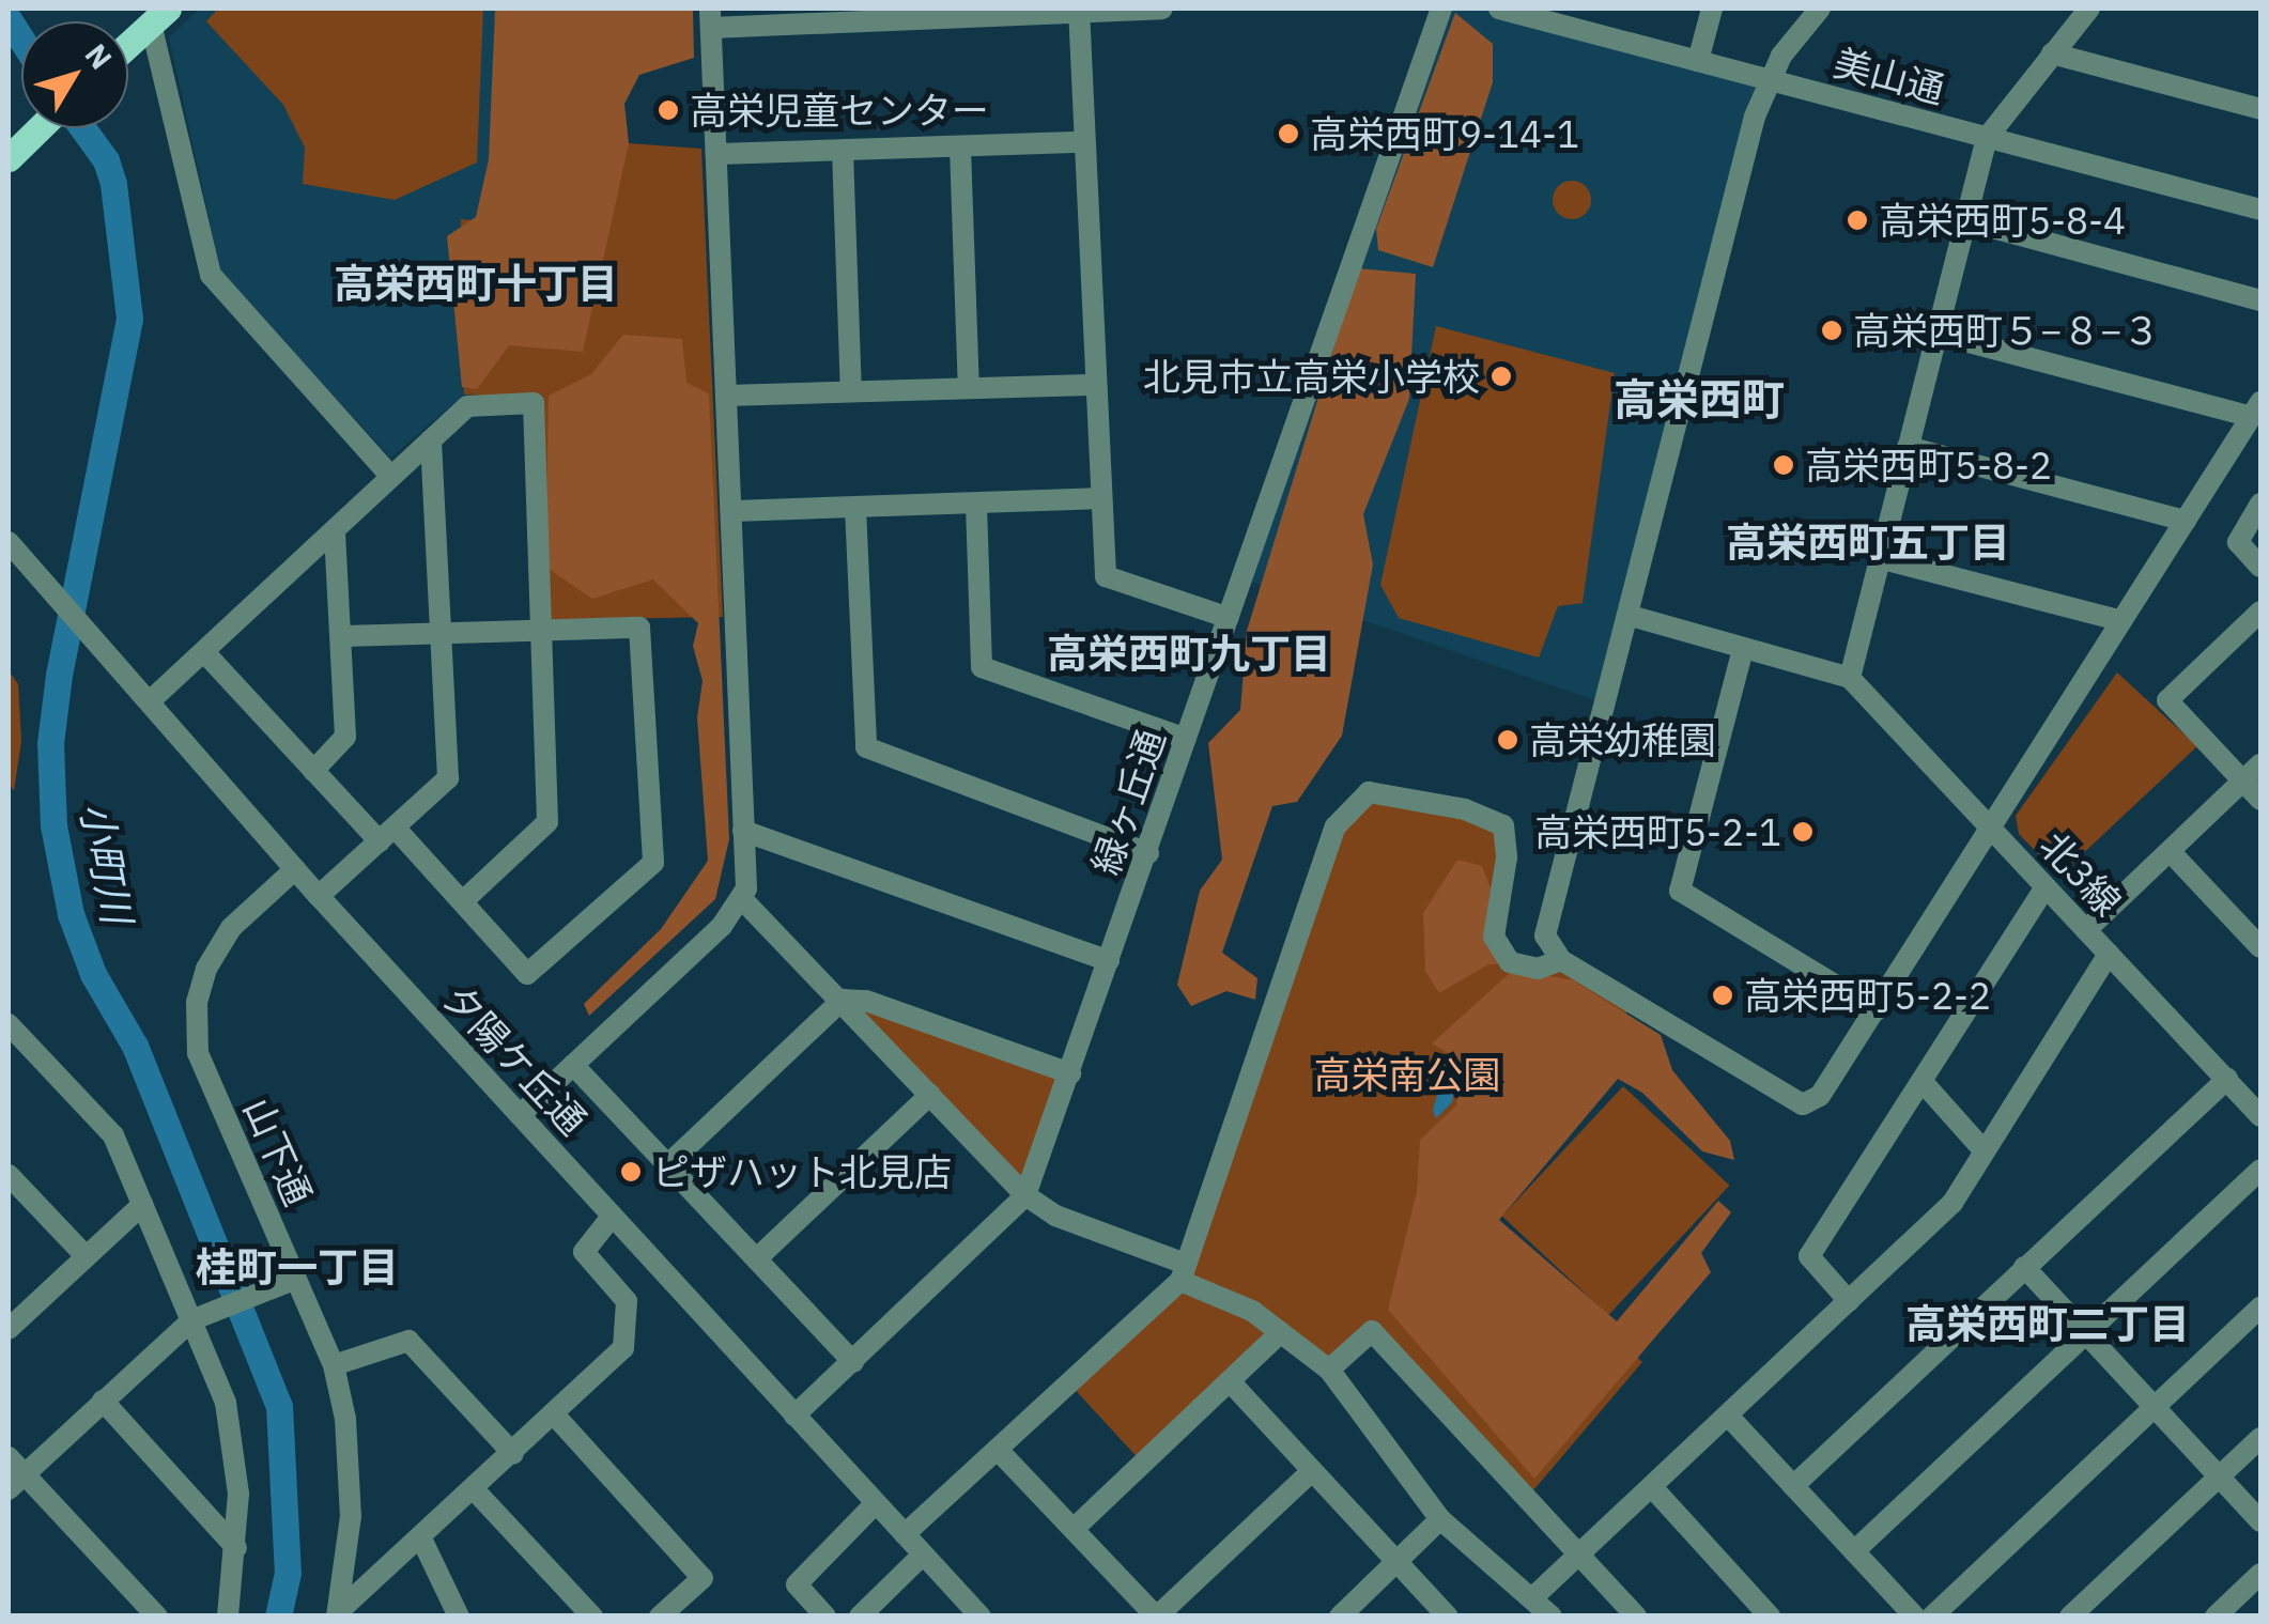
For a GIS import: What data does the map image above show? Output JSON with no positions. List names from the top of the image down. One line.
{"streets":{"street":["美山通","緑ヶ丘通","北3線","夕陽ケ丘通","山下通"]},"crossings":[["緑ヶ丘通","夕陽ケ丘通"],["夕陽ケ丘通","山下通"]],"districts":["高栄西町十丁目","高栄西町","高栄西町五丁目","高栄西町九丁目","桂町一丁目","高栄西町二丁目"],"water":["小町川"],"parks":["高栄南公園"],"places":["高栄児童センター","高栄西町9-14-1","高栄西町5-8-4","高栄西町５−８−３","北見市立高栄小学校","高栄西町5-8-2","高栄幼稚園","高栄西町5-2-1","高栄西町5-2-2","ピザハット北見店"],"north":"top right"}
